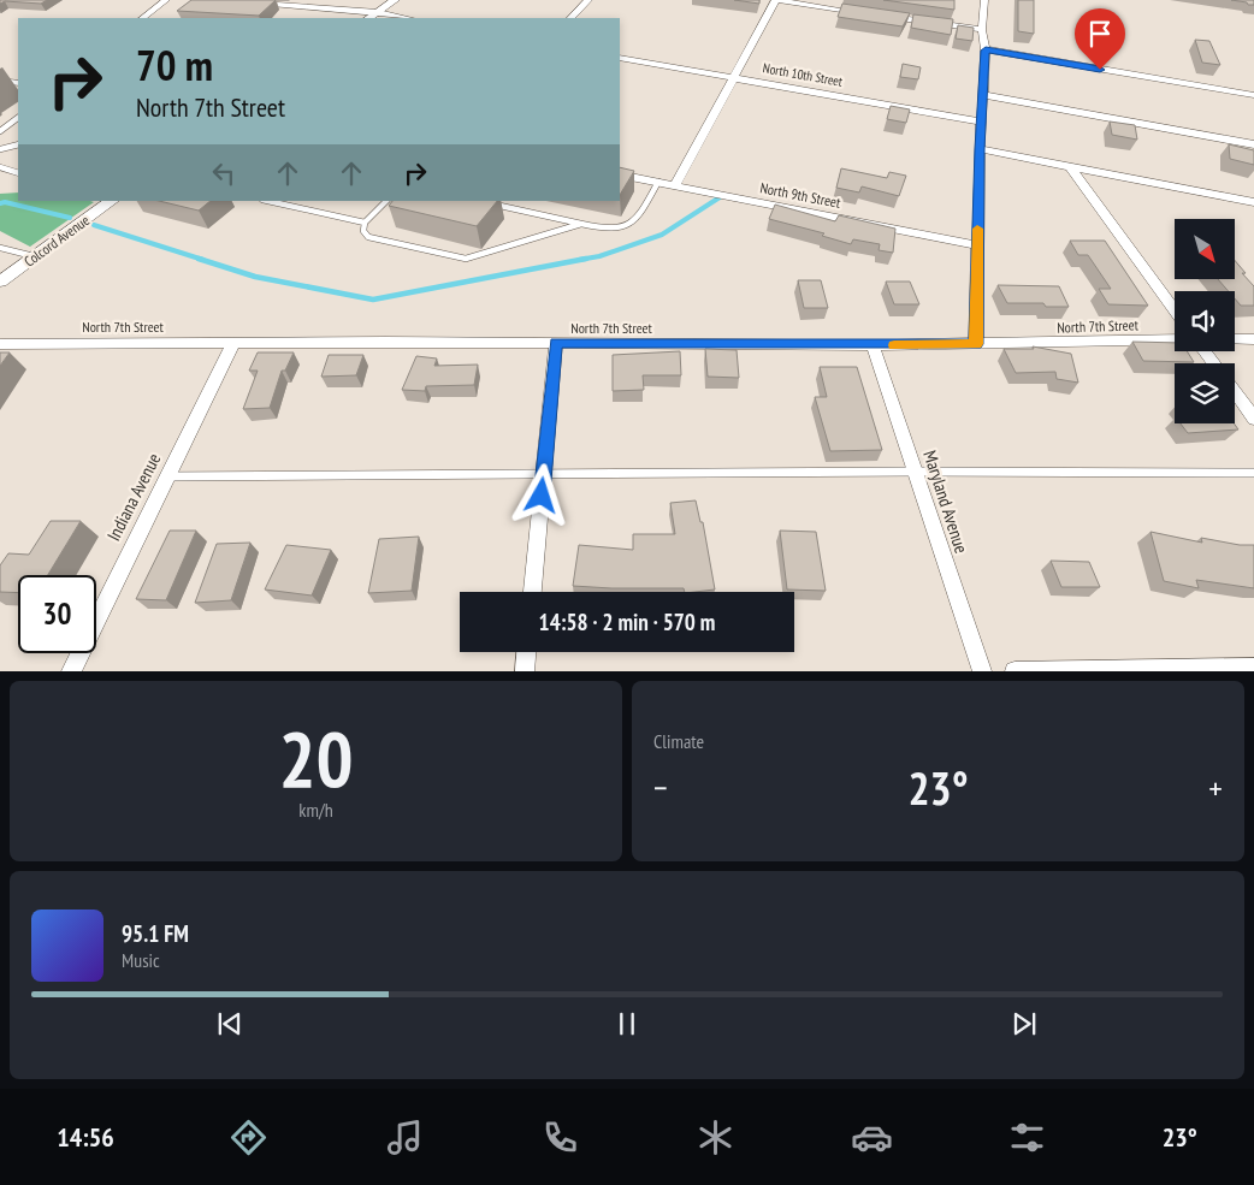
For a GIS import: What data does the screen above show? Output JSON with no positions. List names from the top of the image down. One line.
{"streets":{"street":["North 10th Street","North 9th Street","Colcord Avenue","North 7th Street","Indiana Avenue","Maryland Avenue"]},"crossings":[["North 7th Street","Indiana Avenue"],["North 7th Street","Maryland Avenue"]],"north":"bottom right","page":{"turn":["70 m","North 7th Street"],"limit":"30","trip":"14:58 · 2 min · 570 m","tile":[["20","km/h"],"Climate"],"heat":["−","23°","+"],"song":["95.1 FM","Music"],"tabs":["14:56","23°"]}}
